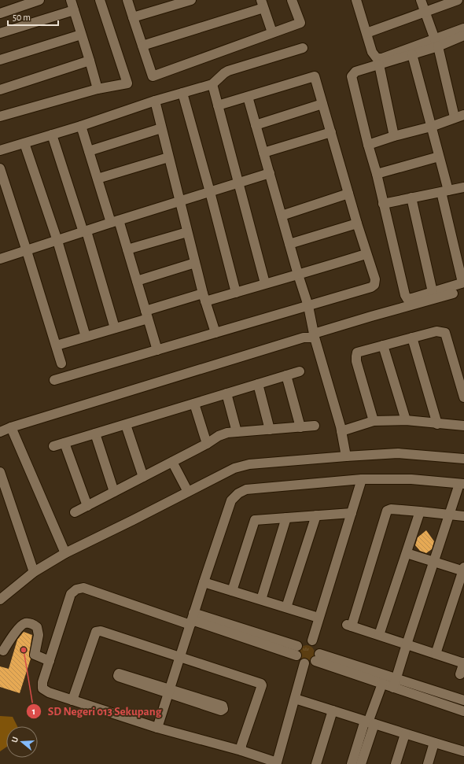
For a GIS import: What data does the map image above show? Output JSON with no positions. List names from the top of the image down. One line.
{"places":["SD Negeri 013 Sekupang"],"scale_bar":"50 m","north":"left"}
